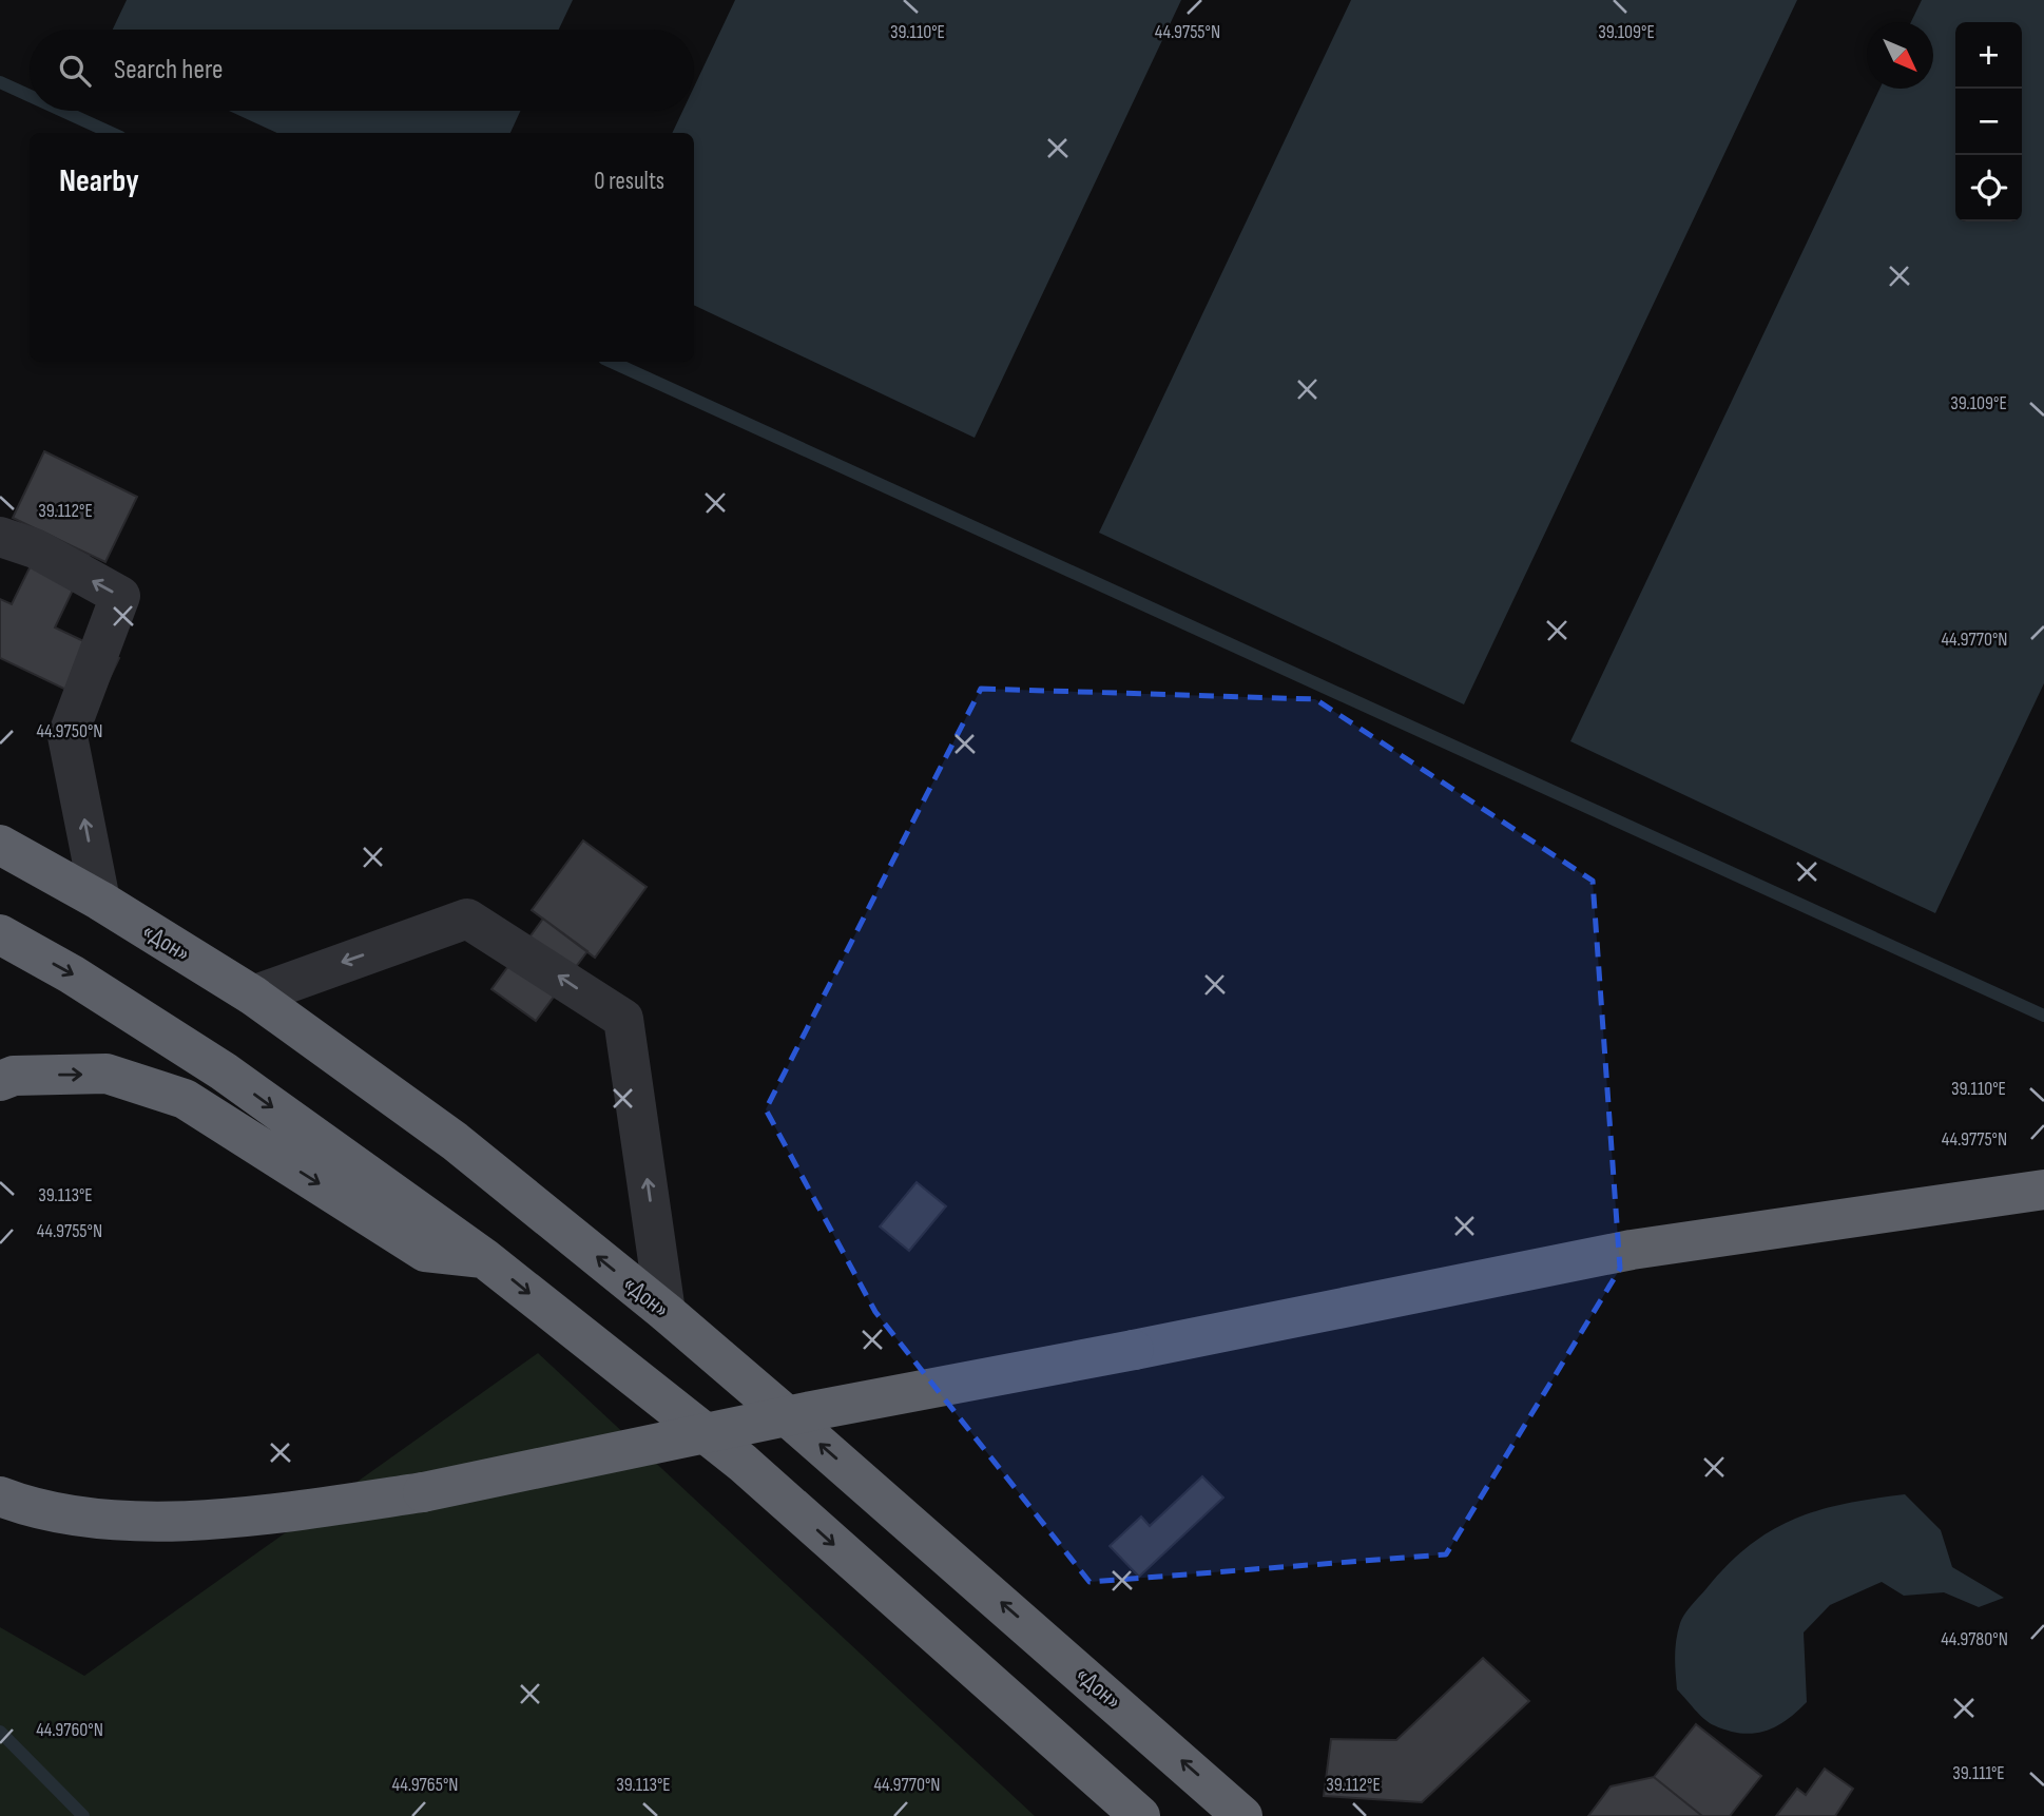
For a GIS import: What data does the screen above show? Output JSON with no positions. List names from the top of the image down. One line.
{"streets":{"highway":["«Дон»"]},"north":"bottom right","page":{"map_buttons":["+","−"],"search":"Search here","heading":["Nearby","0 results"]},"coordinates":["39.110°E","39.109°E","44.9755°N","39.112°E","44.9770°N","44.9750°N","44.9775°N","39.113°E","44.9780°N","44.9760°N","39.111°E","44.9765°N"]}
